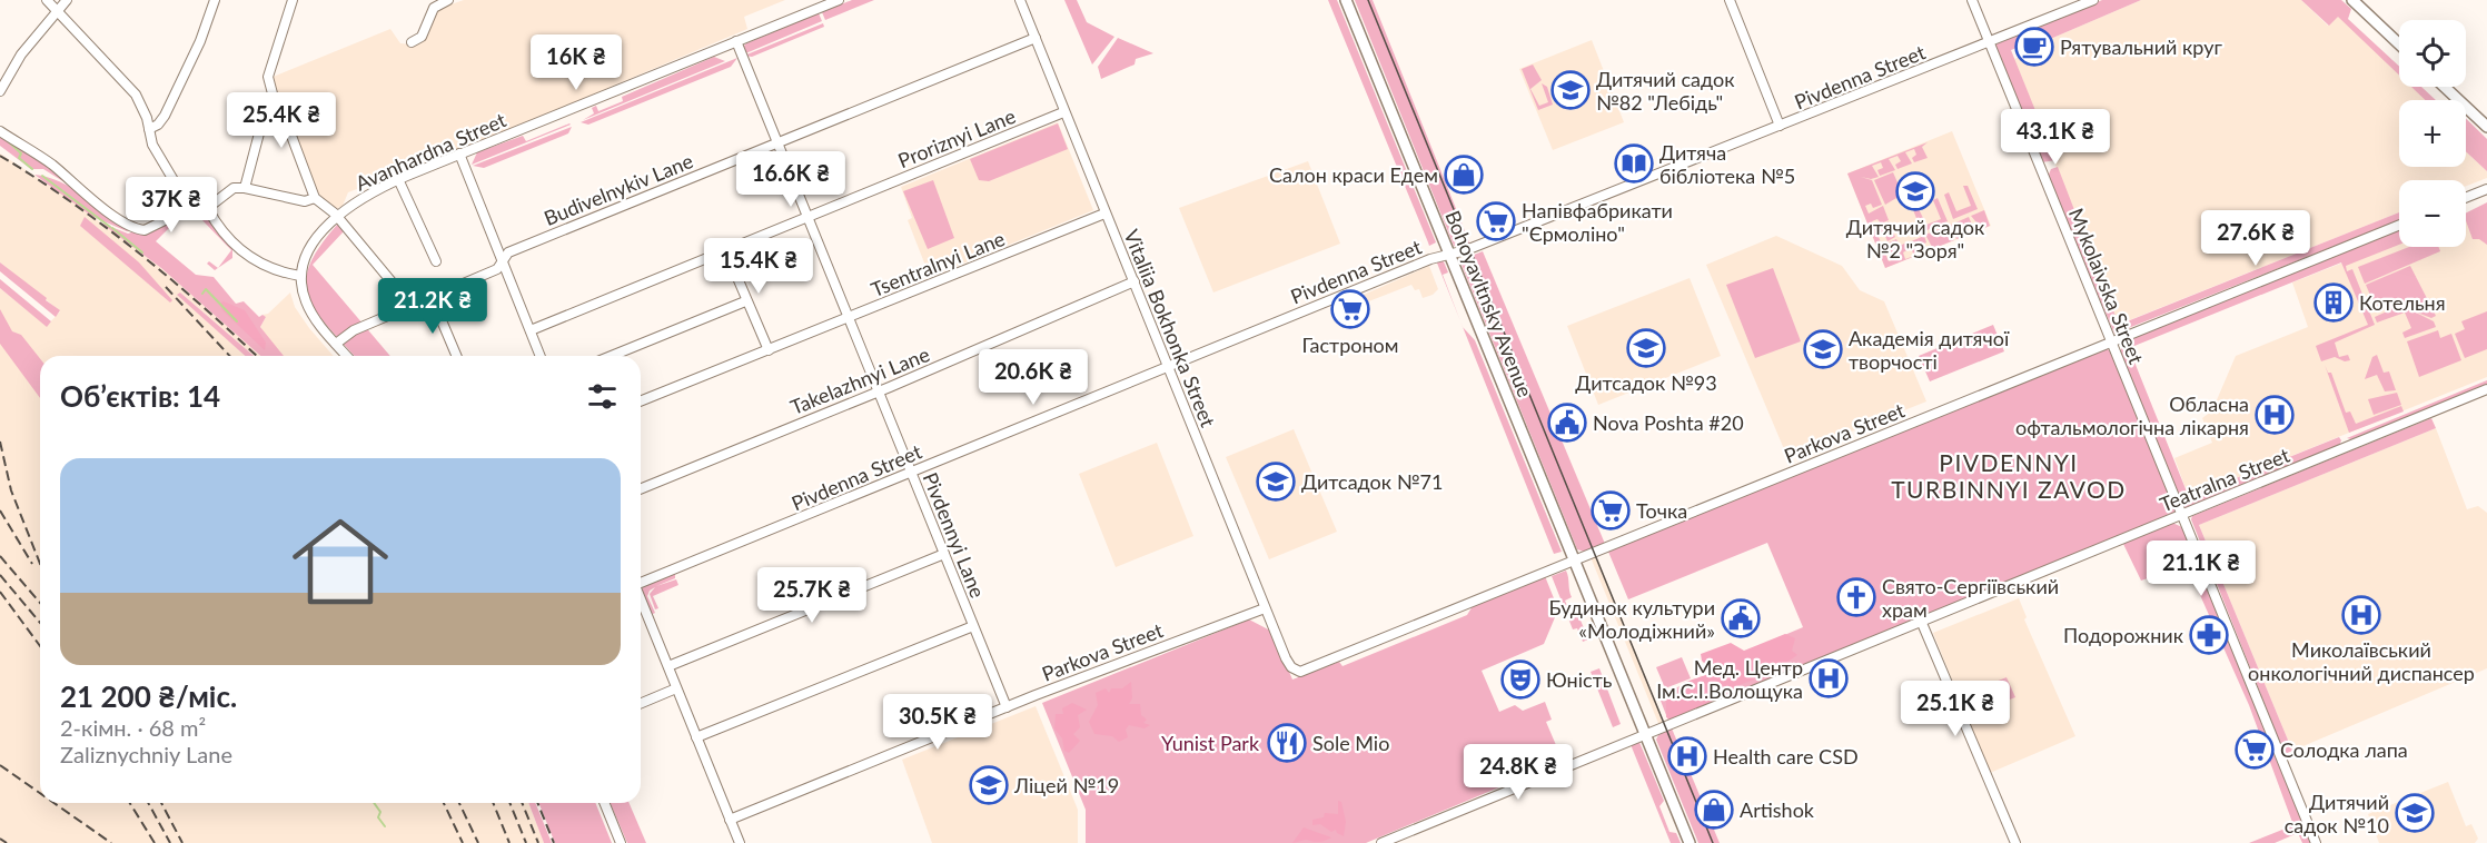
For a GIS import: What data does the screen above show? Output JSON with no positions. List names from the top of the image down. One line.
{"streets":{"main road":["Bohoyavltnsky Avenue"],"street":["Pivdenna Street","Proriznyi Lane","Avanhardna Street","Budivelnykiv Lane","Tsentralnyi Lane","Mykolaivska Street","Vitaliia Bokhonka Street","Takelazhnyi Lane","Parkova Street","Teatralna Street","Pivdennyi Lane"]},"crossings":[["Pivdenna Street","Mykolaivska Street"],["Pivdenna Street","Bohoyavltnsky Avenue"],["Pivdenna Street","Vitaliia Bokhonka Street"],["Pivdenna Street","Pivdennyi Lane"],["Proriznyi Lane","Vitaliia Bokhonka Street"],["Proriznyi Lane","Pivdennyi Lane"],["Avanhardna Street","Pivdennyi Lane"],["Budivelnykiv Lane","Vitaliia Bokhonka Street"],["Budivelnykiv Lane","Pivdennyi Lane"],["Tsentralnyi Lane","Vitaliia Bokhonka Street"],["Tsentralnyi Lane","Pivdennyi Lane"],["Mykolaivska Street","Parkova Street"],["Mykolaivska Street","Teatralna Street"],["Bohoyavltnsky Avenue","Parkova Street"],["Bohoyavltnsky Avenue","Teatralna Street"],["Vitaliia Bokhonka Street","Takelazhnyi Lane"],["Vitaliia Bokhonka Street","Parkova Street"],["Takelazhnyi Lane","Pivdennyi Lane"],["Parkova Street","Pivdennyi Lane"]],"districts":["PIVDENNYI TURBINNYI ZAVOD"],"parks":["Yunist Park"],"places":{"cafe":["Рятувальний круг"],"school or university":["Дитячий садок №82 \"Лебідь\"","Дитячий садок №2 \"Зоря\"","Дитсадок №93","Академія дитячої творчості","Дитсадок №71","Ліцей №19","Дитячий садок №10"],"library":["Дитяча бібліотека №5"],"shop":["Салон краси Едем","Artishok"],"supermarket":["Напівфабрикати \"Єрмоліно\"","Гастроном","Точка","Солодка лапа"],"building":["Котельня"],"hospital":["Обласна офтальмологічна лікарня","Миколаївський онкологічний диспансер","Мед. Центр Ім.С.І.Волощука","Health care CSD"],"public building":["Nova Poshta #20","Будинок культури «Молодіжний»"],"church":["Свято-Сергіївський храм"],"pharmacy":["Подорожник"],"theatre":["Юність"],"restaurant":["Sole Mio"]},"page":{"map_buttons":["+","−"],"price":["16K ₴","25.4K ₴","43.1K ₴","16.6K ₴","37K ₴","27.6K ₴","15.4K ₴","21.2K ₴","20.6K ₴","21.1K ₴","25.7K ₴","25.1K ₴","30.5K ₴","24.8K ₴"],"heading":"Об’єктів: 14","list":[{"name":"21 200 ₴/міс.","note":"2-кімн. · 68 m² · Zaliznychniy Lane"}]}}
